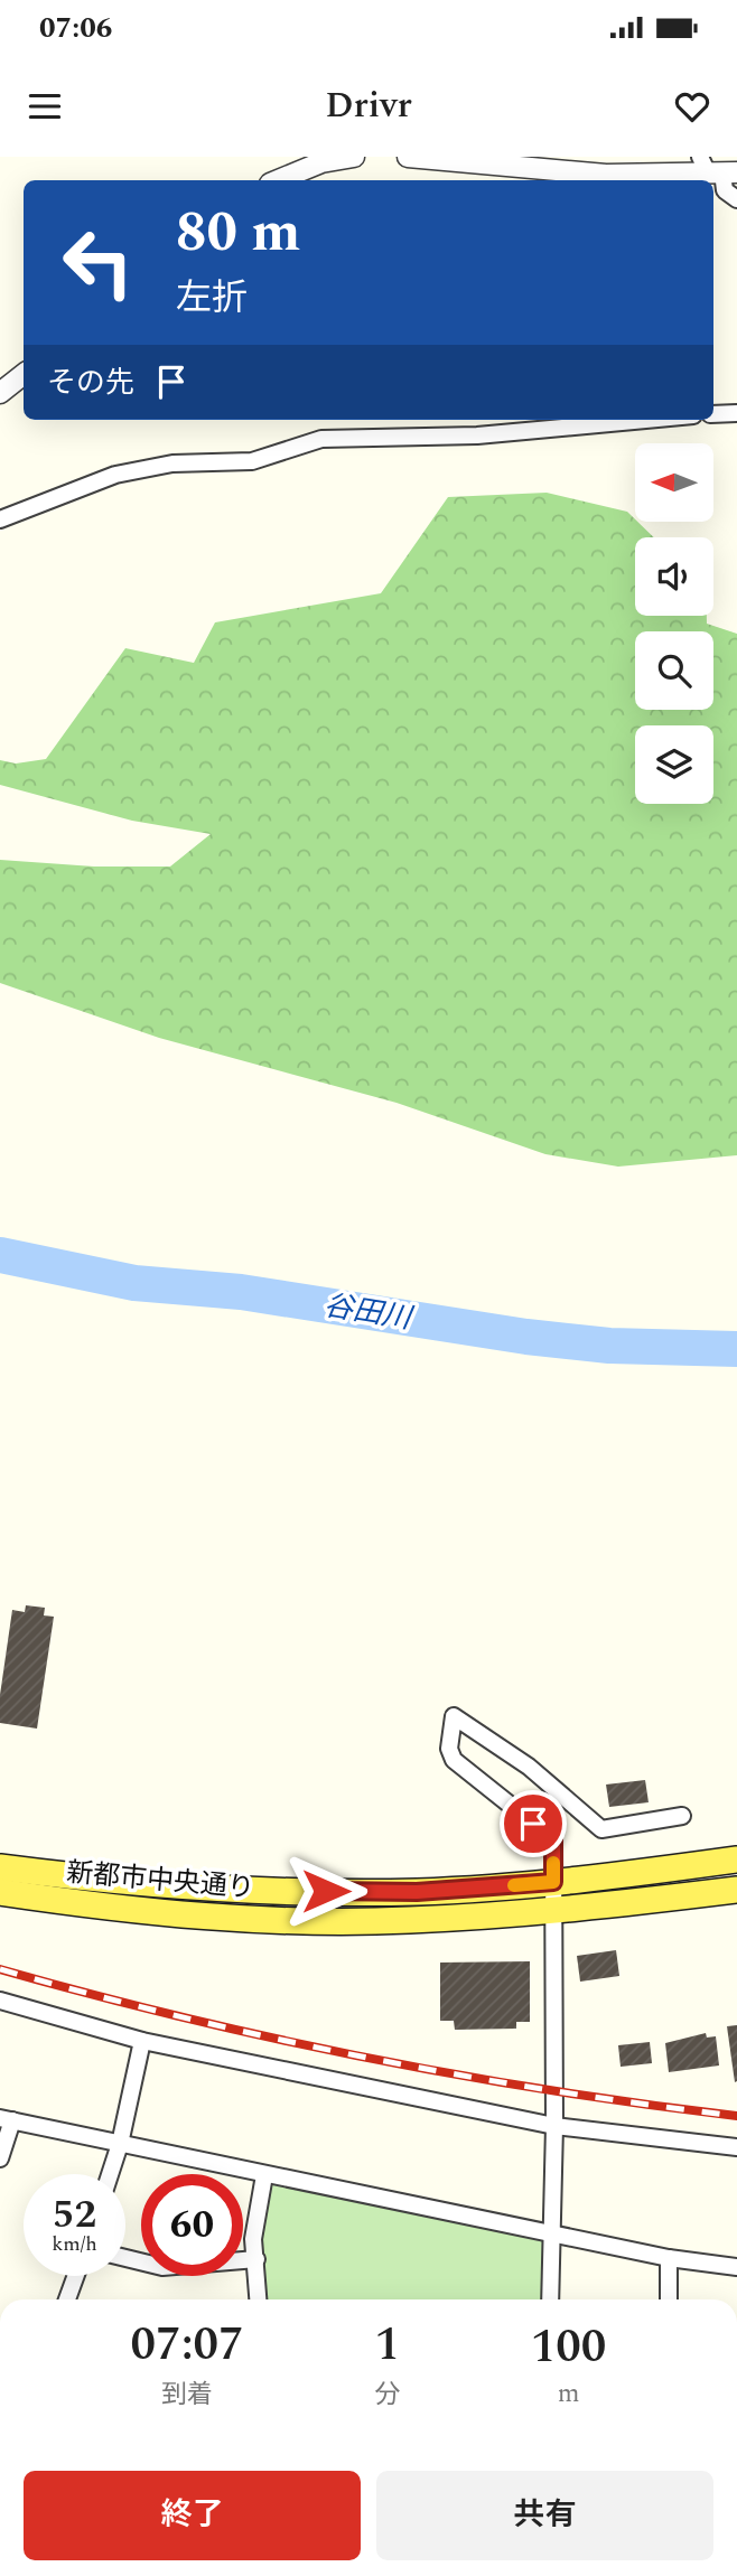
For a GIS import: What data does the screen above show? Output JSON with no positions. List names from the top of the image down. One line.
{"streets":{"main road":["新都市中央通り"]},"water":["谷田川"],"north":"left","page":{"status":"07:06","header":"Drivr","turn":["80 m","左折"],"then":"その先","speed":"52 km/h","limit":"60","eta":["07:07","到着","1","分","100","m"],"buttons":["終了","共有"]}}
